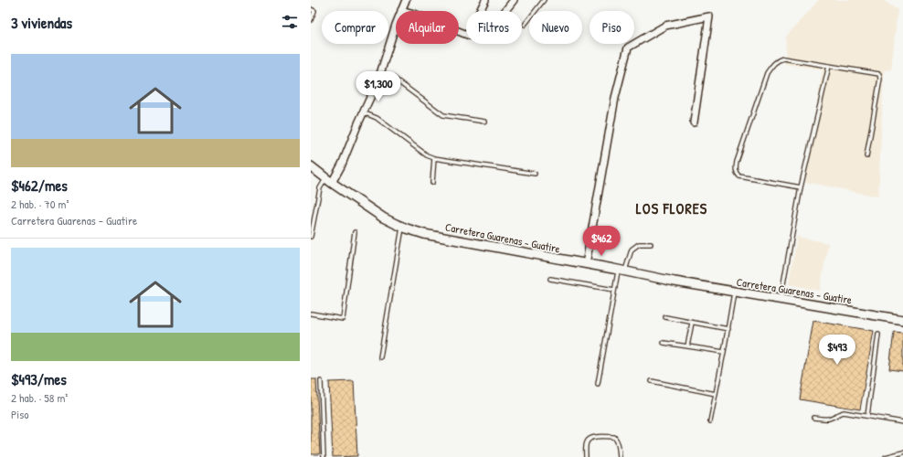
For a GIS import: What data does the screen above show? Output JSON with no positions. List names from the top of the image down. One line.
{"streets":{"main road":["Carretera Guarenas - Guatire"]},"districts":["LOS FLORES"],"page":{"heading":"3 viviendas","chip":["Comprar","Alquilar","Filtros","Nuevo","Piso"],"list":[{"name":"$462/mes","note":"2 hab. · 70 m² · Carretera Guarenas - Guatire"},{"name":"$493/mes","note":"2 hab. · 58 m² · Piso"}],"price":["$1,300","$462","$493"]}}
